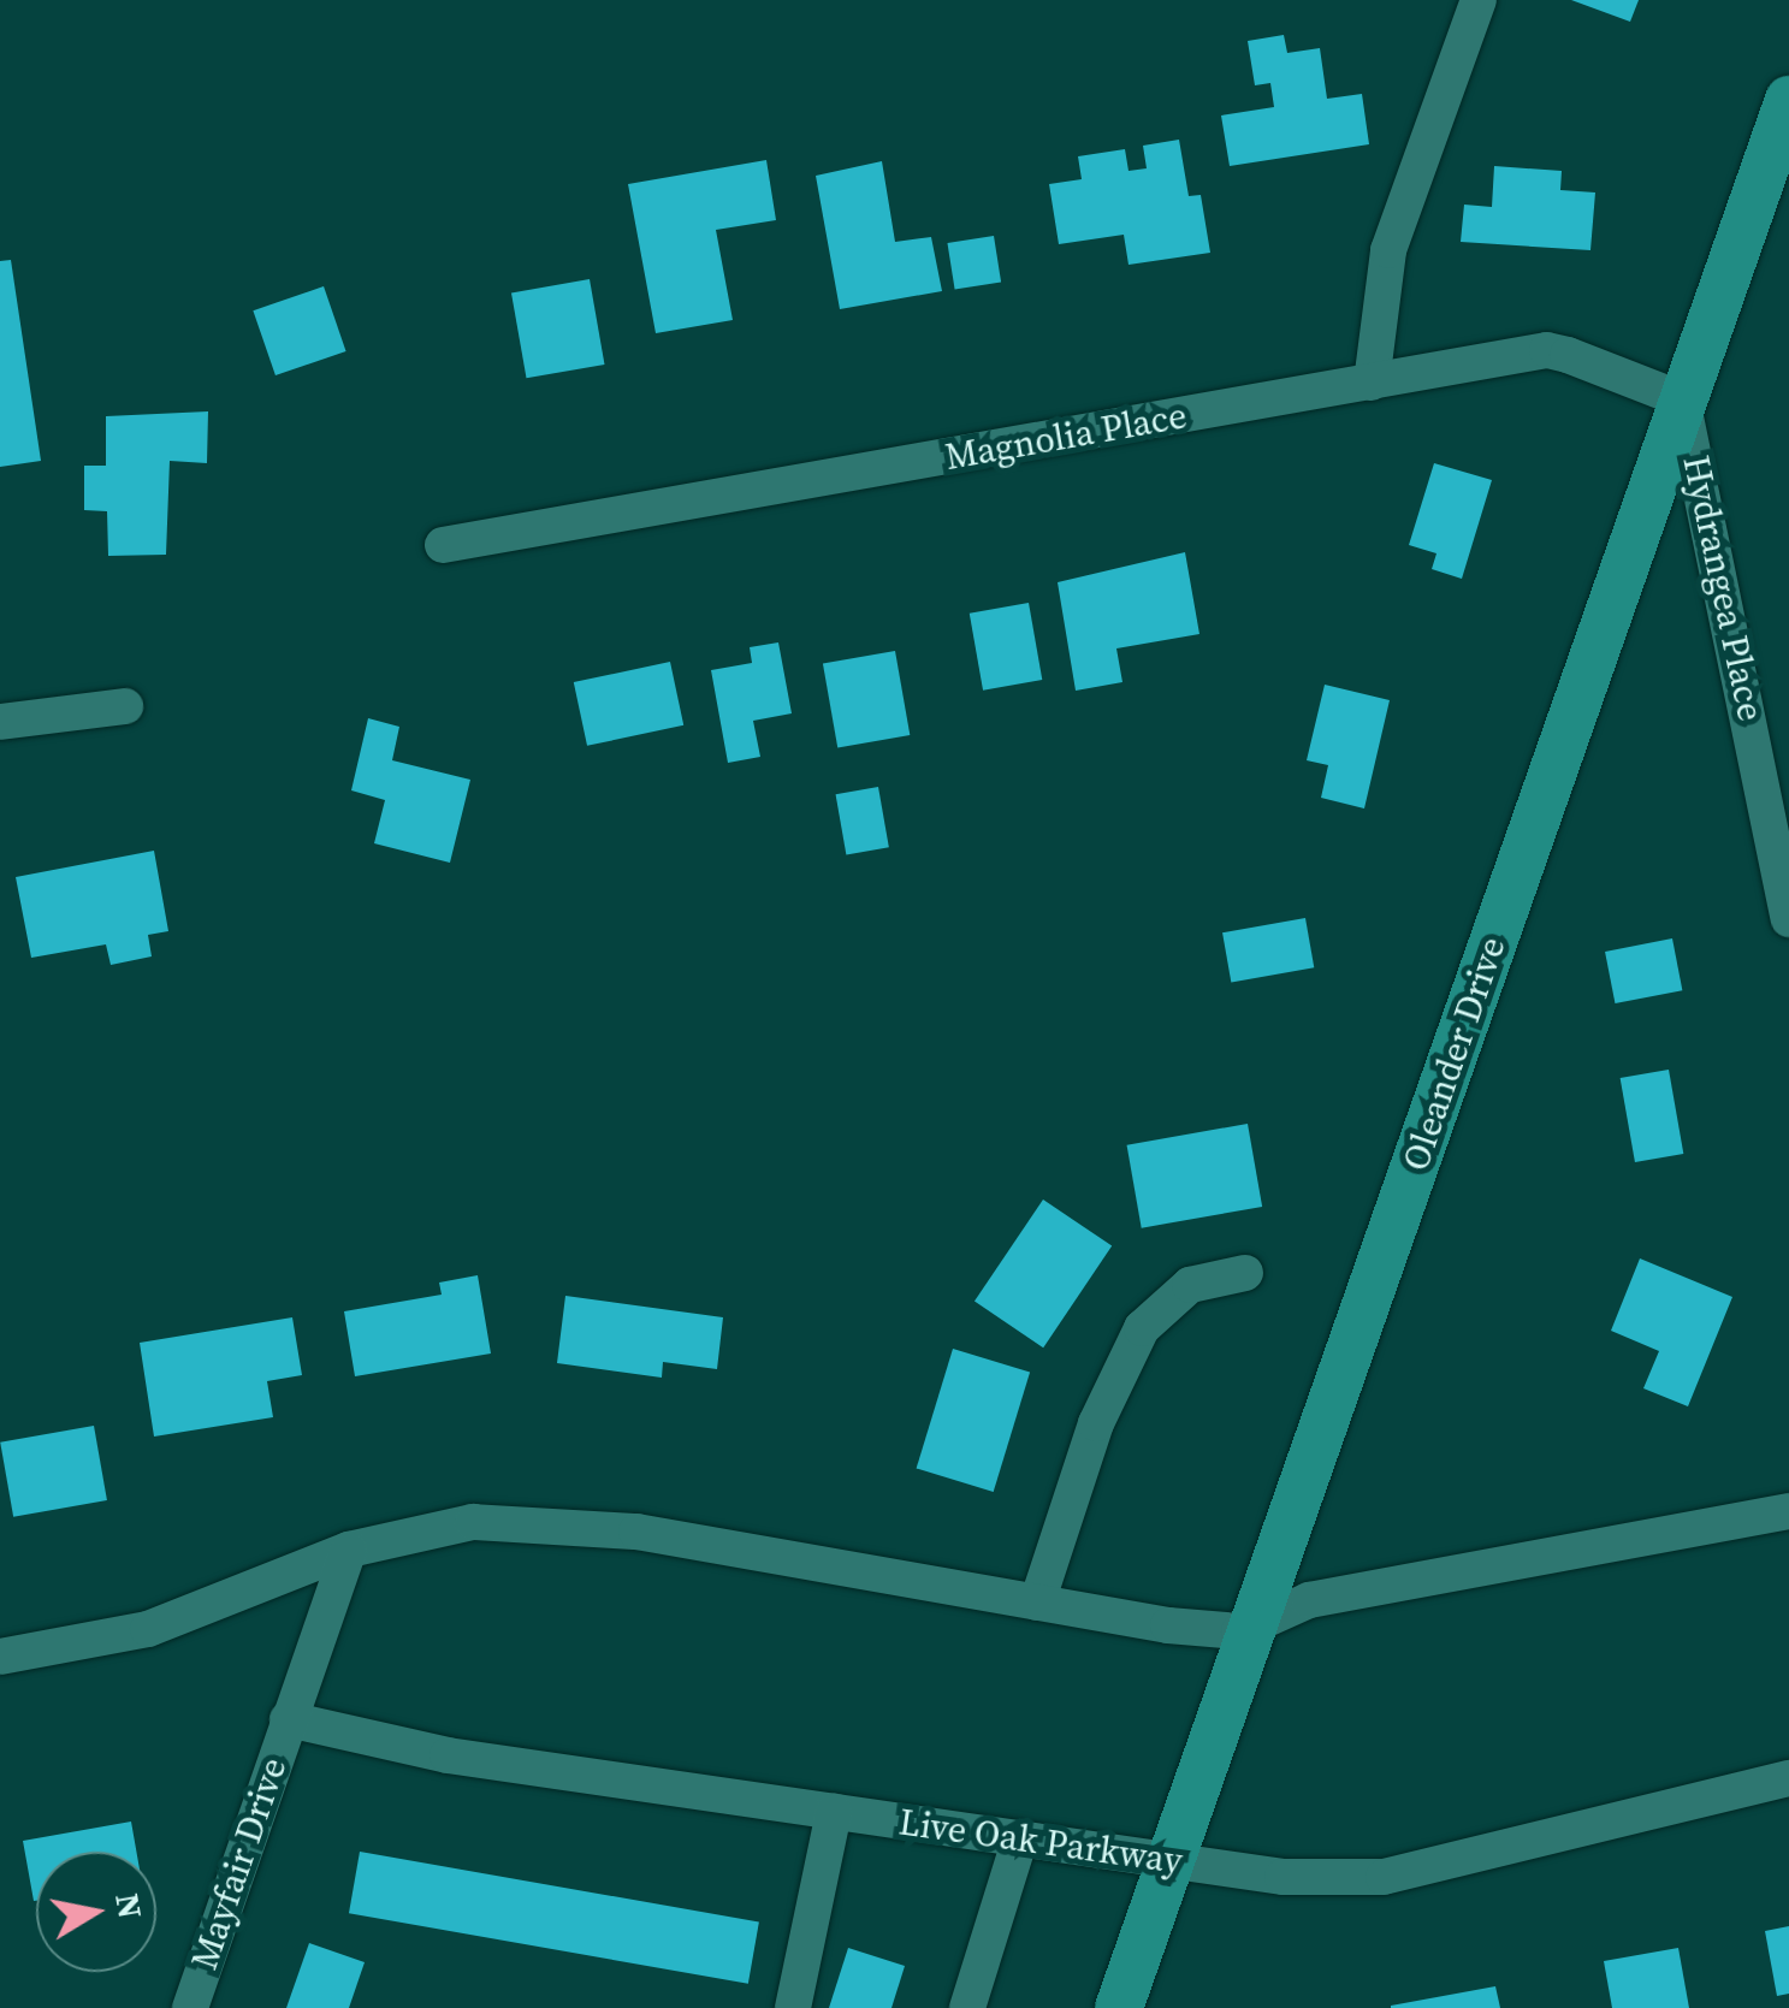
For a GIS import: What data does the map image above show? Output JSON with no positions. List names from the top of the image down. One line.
{"streets":{"main road":["Oleander Drive"],"street":["Magnolia Place","Hydrangea Place","Live Oak Parkway","Mayfair Drive"]},"crossings":[["Magnolia Place","Hydrangea Place"],["Magnolia Place","Oleander Drive"],["Hydrangea Place","Oleander Drive"],["Oleander Drive","Live Oak Parkway"],["Live Oak Parkway","Mayfair Drive"]],"north":"right"}
